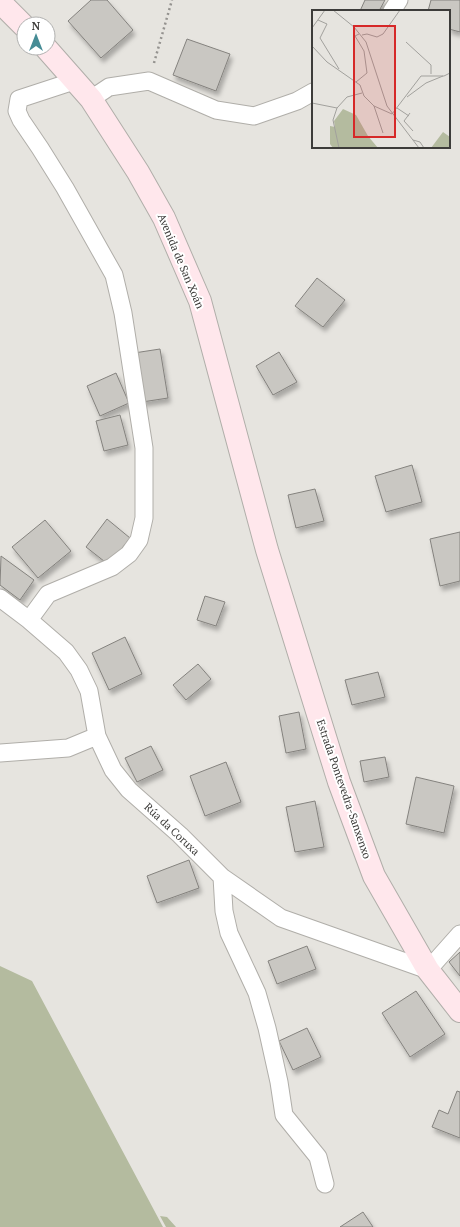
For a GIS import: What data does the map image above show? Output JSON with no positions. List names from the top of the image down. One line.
{"streets":{"main road":["Avenida de San Xoán","Estrada Pontevedra-Sanxenxo"],"street":["Rúa da Coruxa"]},"crossings":[["Avenida de San Xoán","Estrada Pontevedra-Sanxenxo"],["Estrada Pontevedra-Sanxenxo","Rúa da Coruxa"]],"north":"top"}
